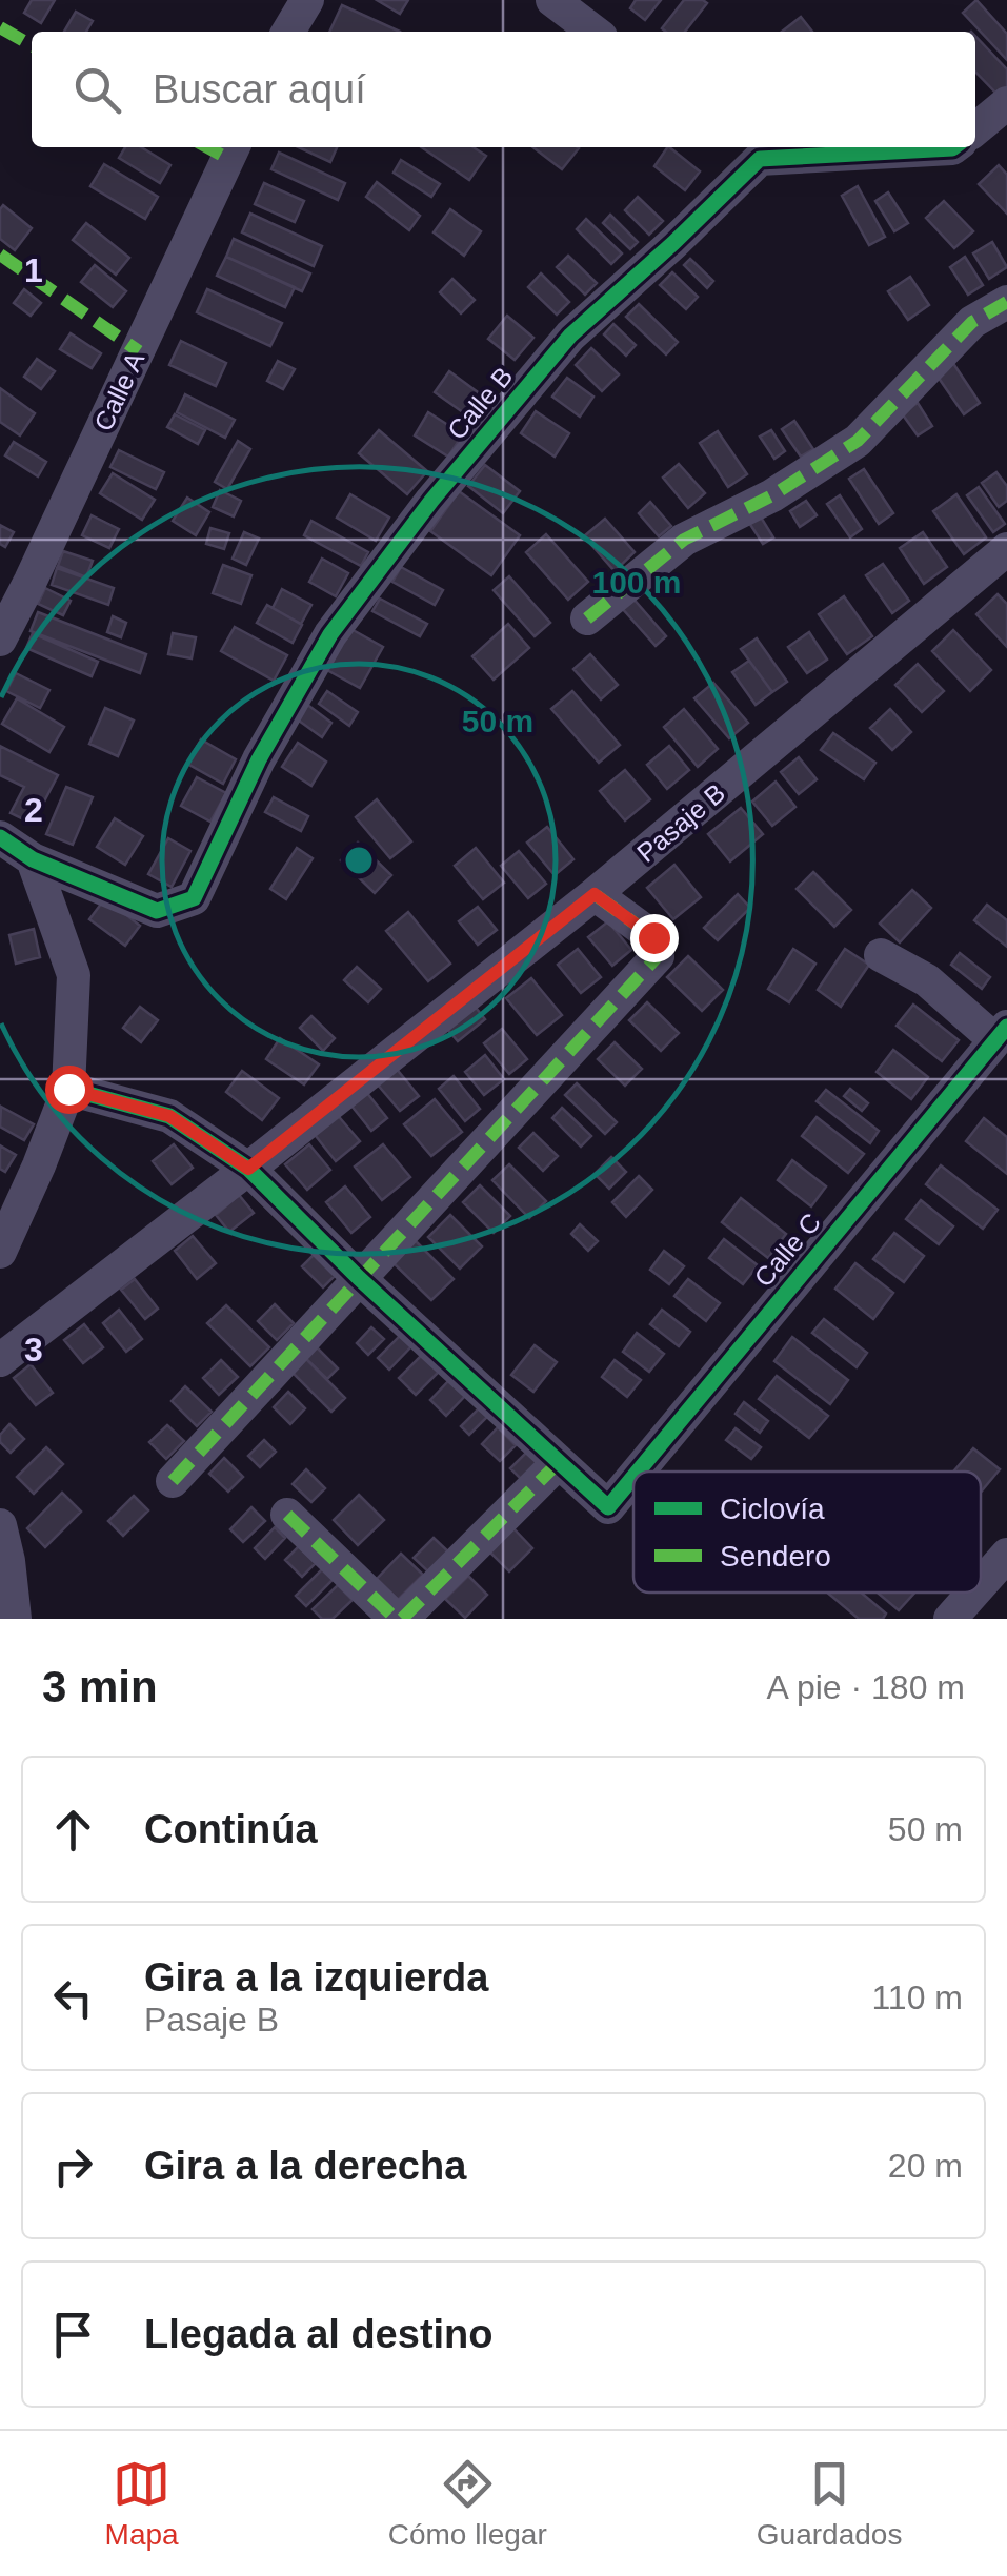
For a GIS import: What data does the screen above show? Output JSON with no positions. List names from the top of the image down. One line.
{"streets":{"street":["Calle A","Calle B","Pasaje B","Calle C"]},"legend":["Ciclovía","Sendero"],"page":{"search":"Buscar aquí","heading":["3 min","A pie · 180 m"],"list":[["Continúa","50 m"],["Gira a la izquierda","Pasaje B","110 m"],["Gira a la derecha","20 m"],"Llegada al destino"],"nav":["Mapa","Cómo llegar","Guardados"]},"grid":{"rows":["1","2","3"]},"rings":["100 m","50 m"]}
